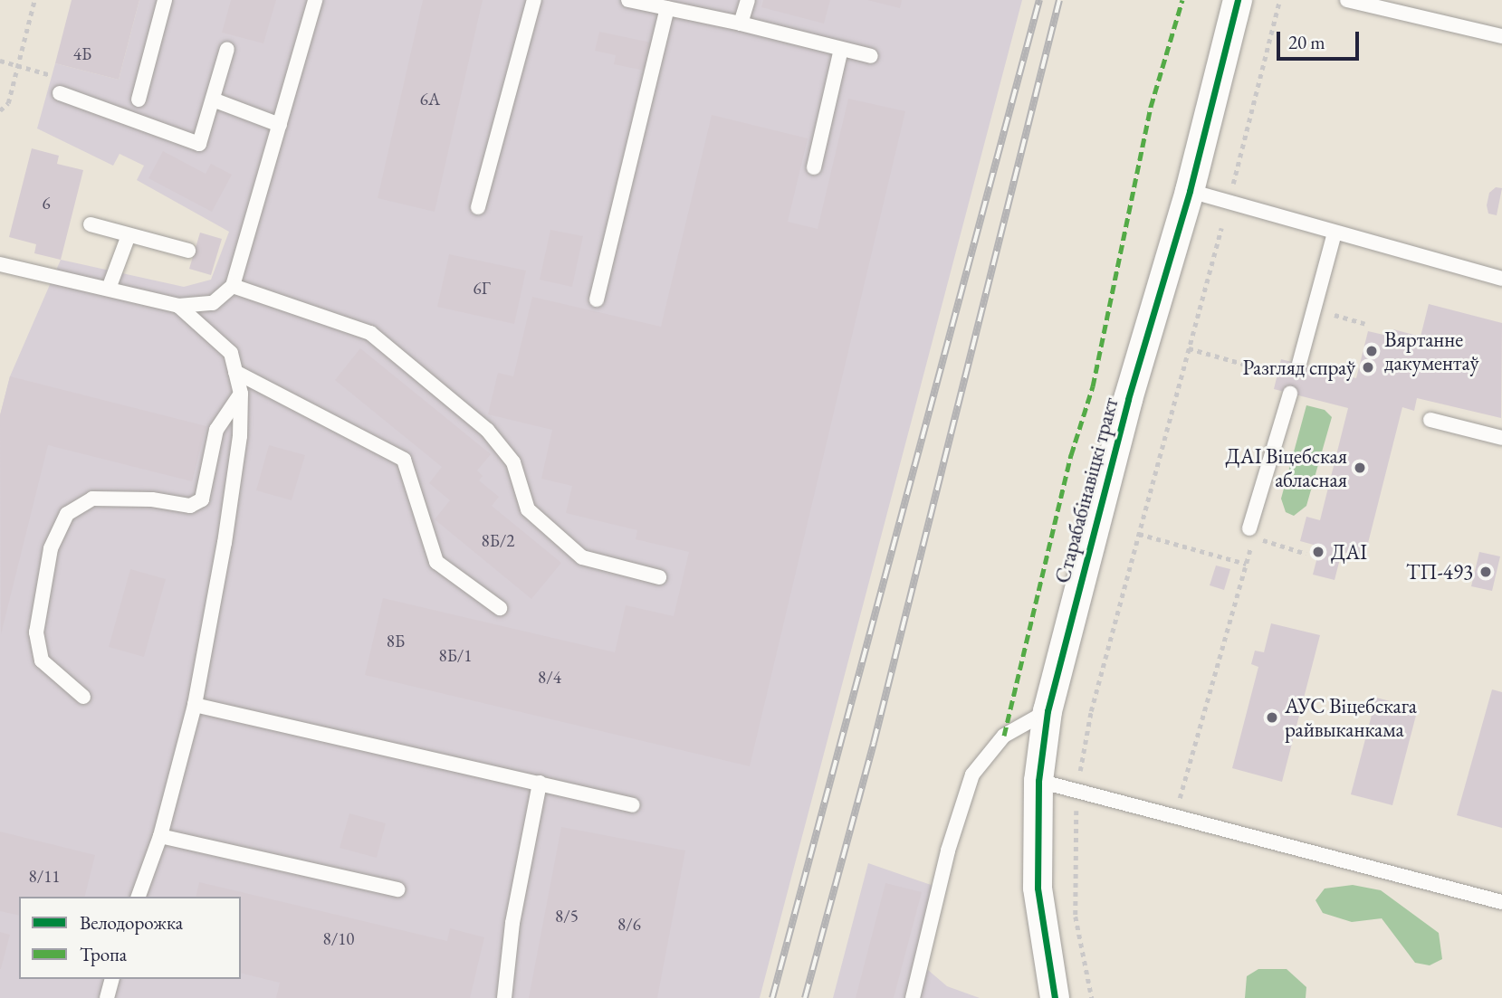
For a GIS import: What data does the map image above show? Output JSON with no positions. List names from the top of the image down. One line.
{"streets":{"street":["Старабабінавіцкі тракт"]},"places":["Вяртанне дакументаў","Разгляд спраў","ДАІ Віцебская абласная","ДАІ","ТП-493","АУС Віцебскага райвыканкама"],"house_numbers":["4Б","6А","6","6Г","8Б/2","8Б","8Б/1","8/4","8/11","8/5","8/6","8/10"],"legend":["Велодорожка","Тропа"],"scale_bar":"20 m"}
